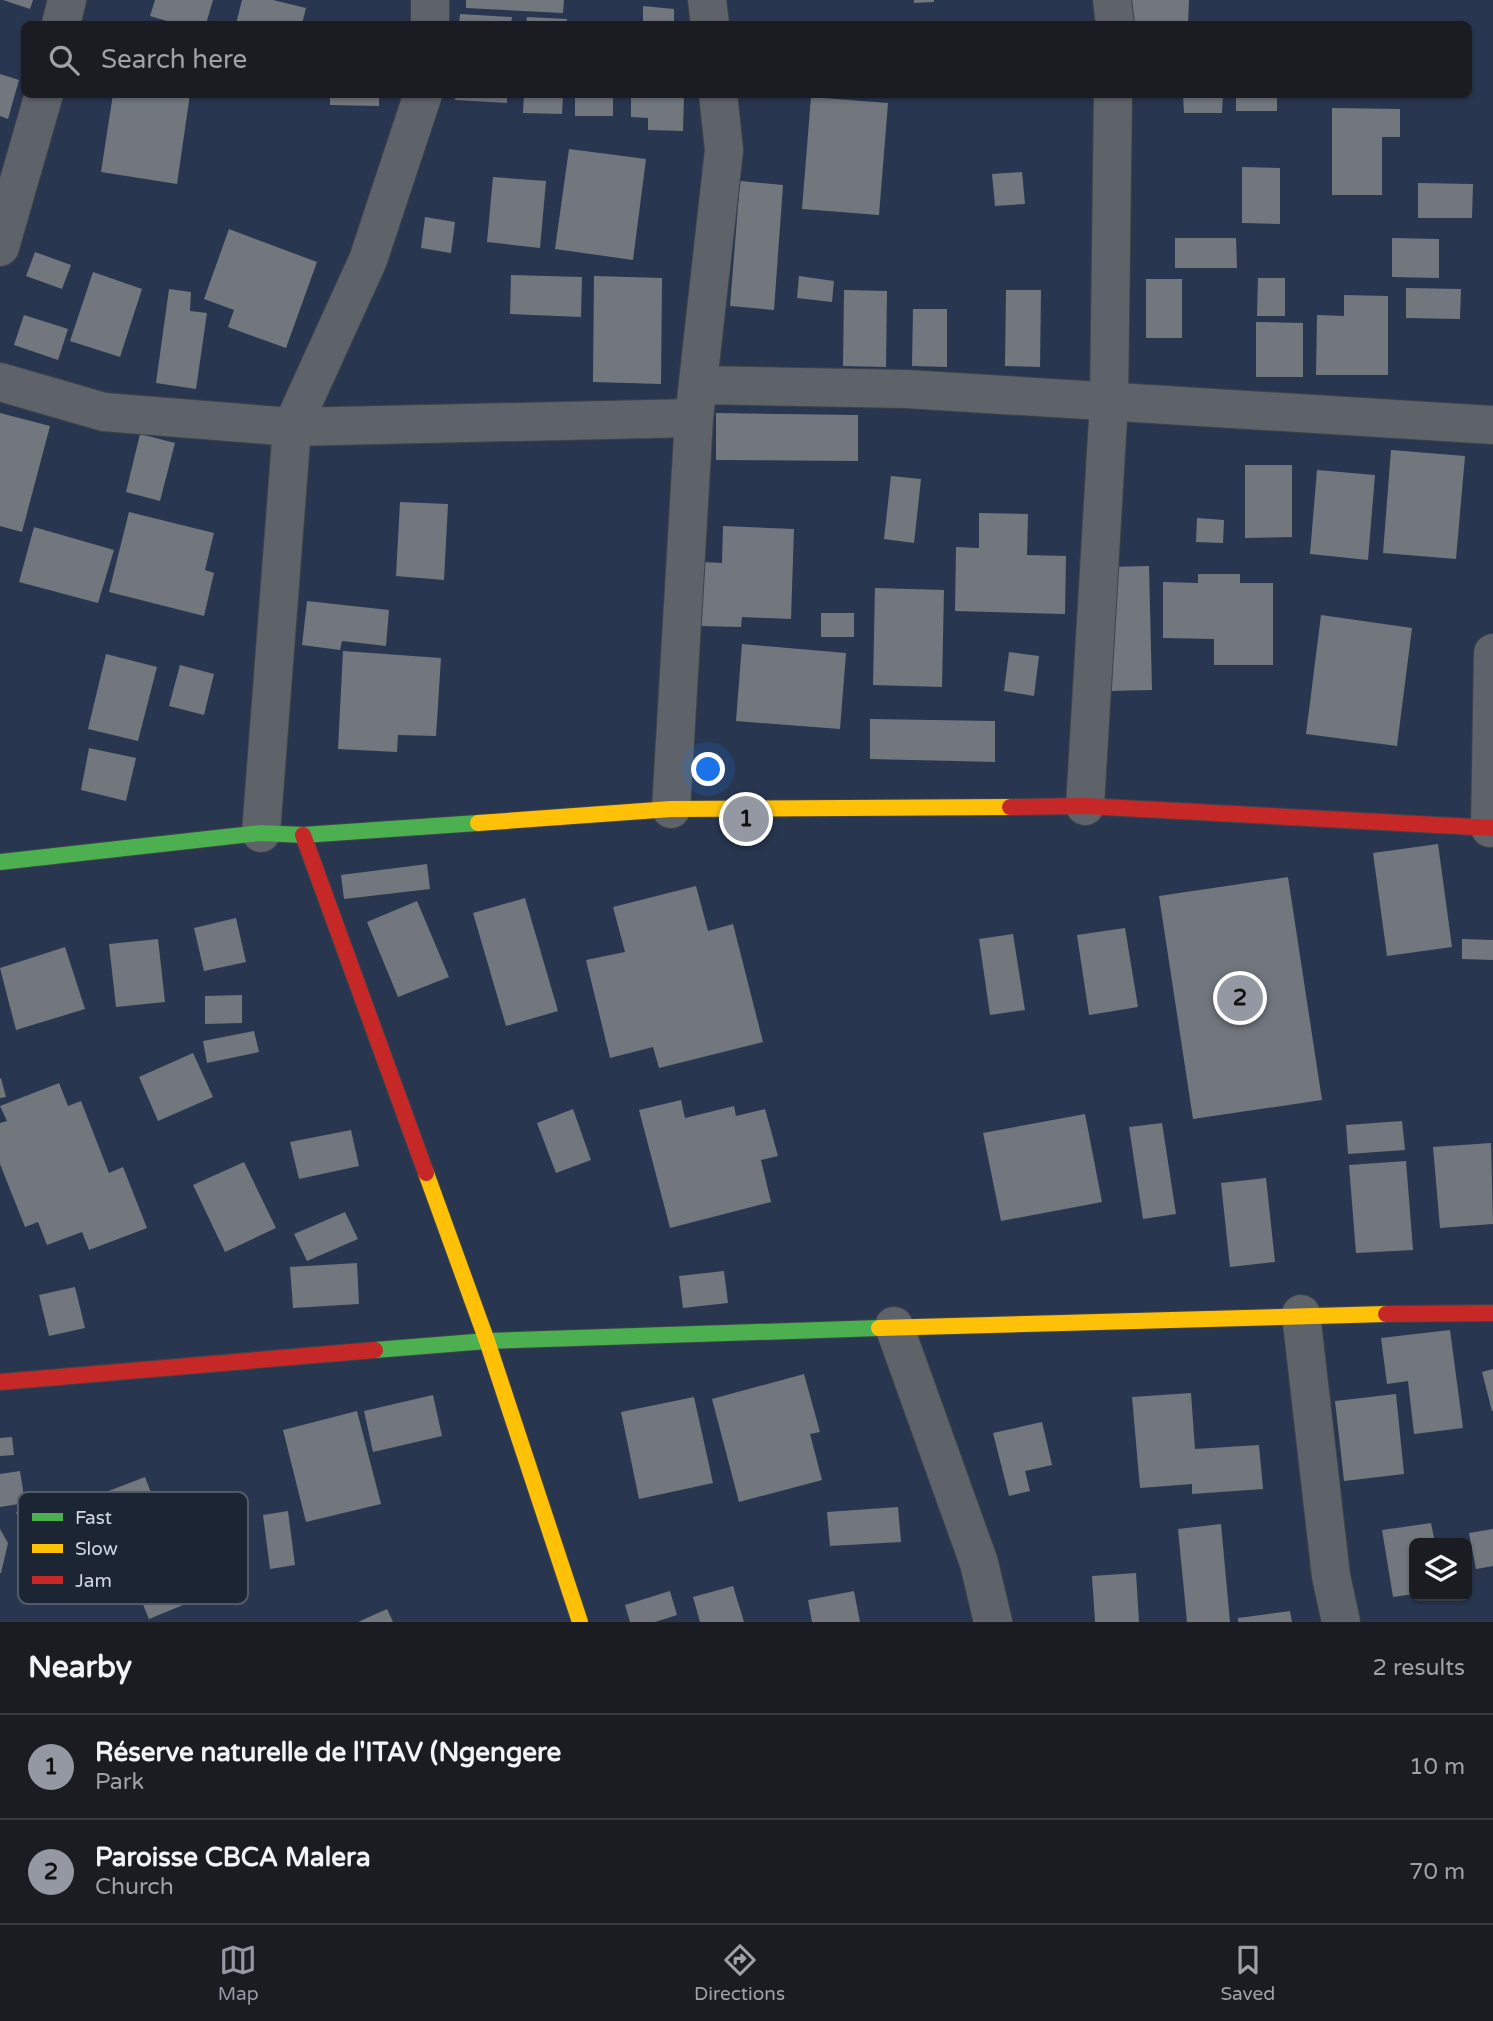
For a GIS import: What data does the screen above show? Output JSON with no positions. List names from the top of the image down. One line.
{"legend":["Fast","Slow","Jam"],"page":{"search":"Search here","pins":["1","2"],"heading":["Nearby","2 results"],"list":[{"mark":"1","name":"Réserve naturelle de l'ITAV (Ngengere","note":"Park","value":"10 m"},{"mark":"2","name":"Paroisse CBCA Malera","note":"Church","value":"70 m"}],"nav":["Map","Directions","Saved"]}}
